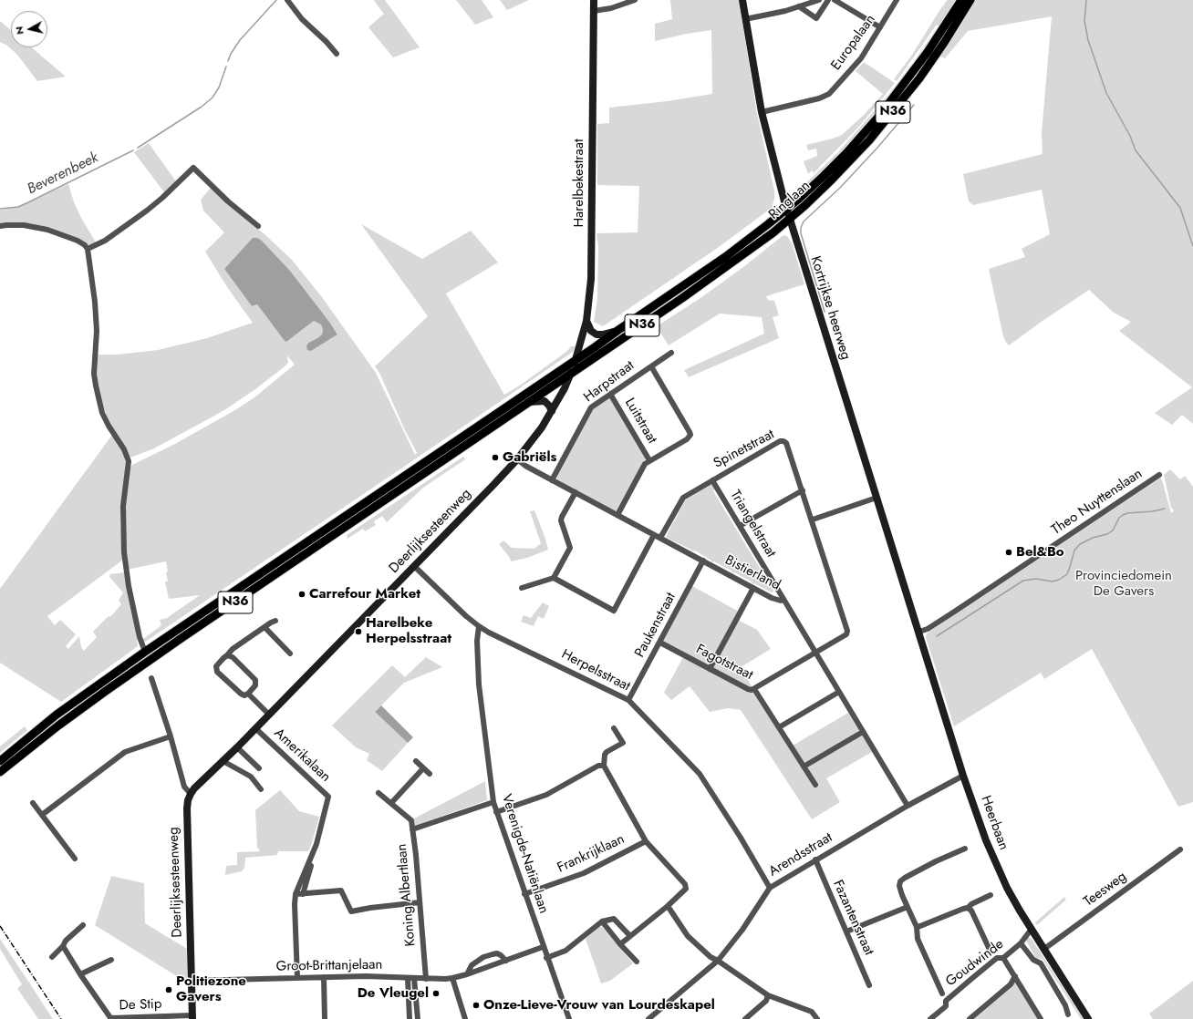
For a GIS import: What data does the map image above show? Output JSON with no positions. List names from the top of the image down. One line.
{"streets":{"main road":["N36","Ringlaan"],"street":["Europalaan","Harelbekestraat","Kortrijkse heerweg","Harpstraat","Luitstraat","Spinetstraat","Theo Nuyttenslaan","Triangelstraat","Deerlijksesteenweg","Bistierland","Paukenstraat","Fagotstraat","Herpelsstraat","Amerikalaan","Heerbaan","Verenigde-Natiënlaan","Frankrijklaan","Arendsstraat","Teesweg","Koning Albertlaan","Fazantenstraat","Goudwinde","Groot-Brittanjelaan","De Stip"]},"crossings":[["Europalaan","Kortrijkse heerweg"],["N36","Harelbekestraat"],["N36","Ringlaan"],["N36","Deerlijksesteenweg"],["Harelbekestraat","Ringlaan"],["Ringlaan","Kortrijkse heerweg"],["Kortrijkse heerweg","Heerbaan"],["Harpstraat","Luitstraat"],["Harpstraat","Bistierland"],["Spinetstraat","Triangelstraat"],["Spinetstraat","Bistierland"],["Spinetstraat","Fagotstraat"],["Theo Nuyttenslaan","Heerbaan"],["Triangelstraat","Bistierland"],["Deerlijksesteenweg","Bistierland"],["Deerlijksesteenweg","Herpelsstraat"],["Deerlijksesteenweg","Amerikalaan"],["Deerlijksesteenweg","Groot-Brittanjelaan"],["Deerlijksesteenweg","De Stip"],["Bistierland","Paukenstraat"],["Bistierland","Fagotstraat"],["Bistierland","Arendsstraat"],["Paukenstraat","Fagotstraat"],["Paukenstraat","Herpelsstraat"],["Herpelsstraat","Verenigde-Natiënlaan"],["Herpelsstraat","Arendsstraat"],["Amerikalaan","Groot-Brittanjelaan"],["Heerbaan","Arendsstraat"],["Heerbaan","Teesweg"],["Heerbaan","Goudwinde"],["Verenigde-Natiënlaan","Frankrijklaan"],["Verenigde-Natiënlaan","Koning Albertlaan"],["Verenigde-Natiënlaan","Groot-Brittanjelaan"],["Arendsstraat","Fazantenstraat"],["Koning Albertlaan","Groot-Brittanjelaan"]],"water":["Beverenbeek"],"parks":["Provinciedomein De Gavers"],"places":["Gabriëls","Bel&Bo","Carrefour Market","Harelbeke Herpelsstraat","Politiezone Gavers","De Vleugel","Onze-Lieve-Vrouw van Lourdeskapel"],"north":"left"}
